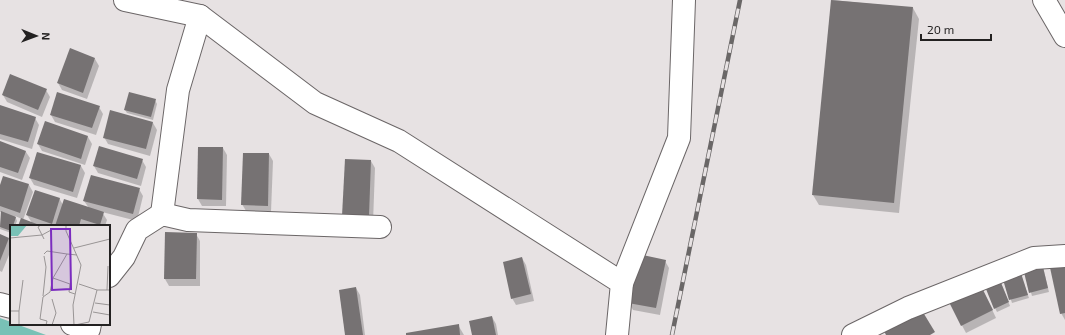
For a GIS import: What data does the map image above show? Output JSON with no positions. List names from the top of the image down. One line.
{"scale_bar":"20 m","north":"right"}
